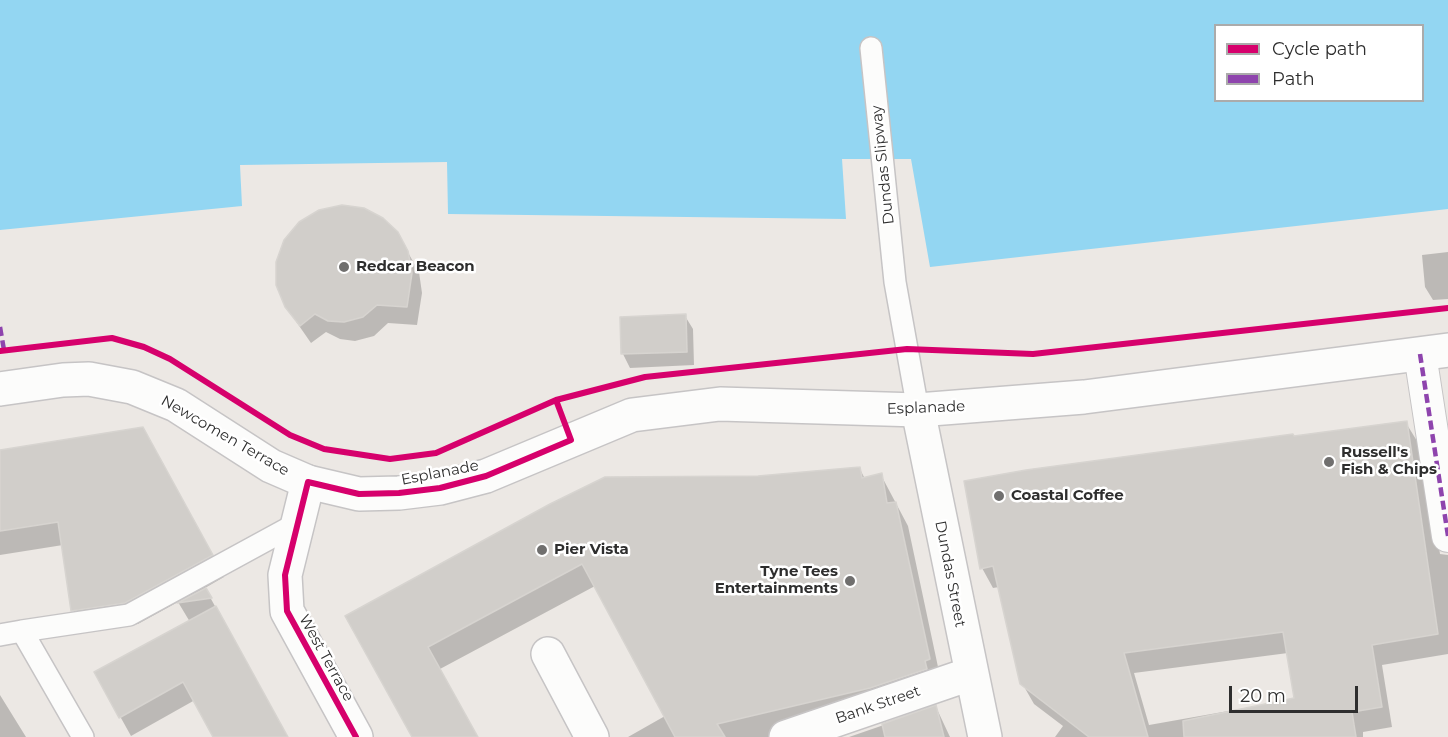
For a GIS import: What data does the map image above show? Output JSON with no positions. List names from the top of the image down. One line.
{"streets":{"street":["Esplanade","Newcomen Terrace","Dundas Street","West Terrace","Bank Street"],"lane":["Dundas Slipway"]},"crossings":[["Dundas Slipway","Esplanade"],["Dundas Slipway","Dundas Street"],["Esplanade","Newcomen Terrace"],["Esplanade","Dundas Street"],["Esplanade","West Terrace"],["Newcomen Terrace","West Terrace"],["Dundas Street","Bank Street"]],"places":["Redcar Beacon","Russell's Fish & Chips","Coastal Coffee","Pier Vista","Tyne Tees Entertainments"],"legend":["Cycle path","Path"],"scale_bar":"20 m"}
